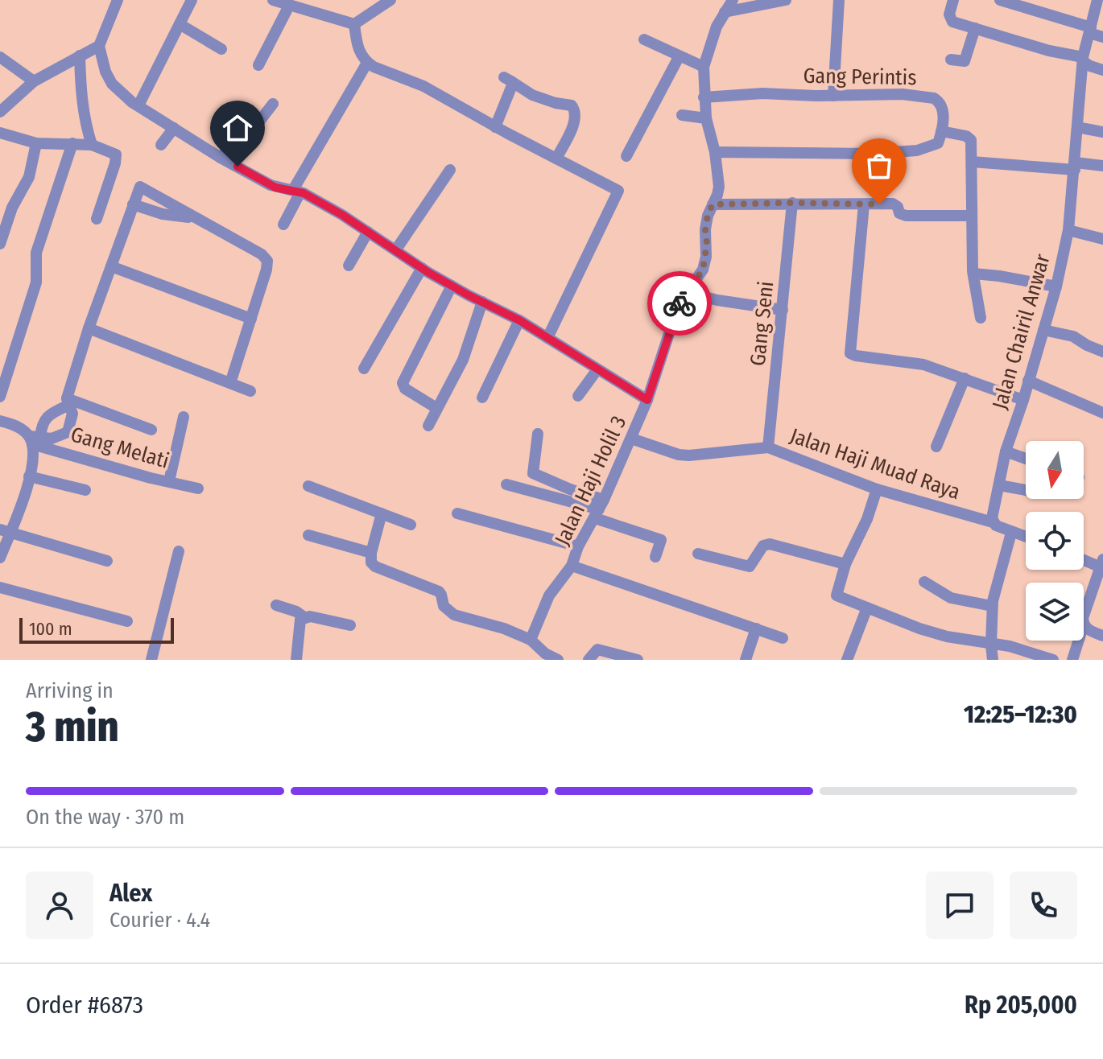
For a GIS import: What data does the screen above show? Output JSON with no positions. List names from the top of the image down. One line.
{"streets":{"street":["Gang Perintis","Gang Seni","Jalan Chairil Anwar","Gang Melati","Jalan Haji Muad Raya","Jalan Haji Holil 3"]},"crossings":[["Gang Perintis","Jalan Haji Holil 3"],["Gang Seni","Jalan Haji Muad Raya"],["Jalan Chairil Anwar","Jalan Haji Muad Raya"],["Jalan Haji Muad Raya","Jalan Haji Holil 3"]],"scale_bar":"100 m","north":"bottom","page":{"scale":"100 m","heading":["3 min","Arriving in","12:25–12:30"],"panel":["Alex","Courier · 4.4","Order #6873","Rp 205,000"],"bar":"On the way · 370 m"}}
